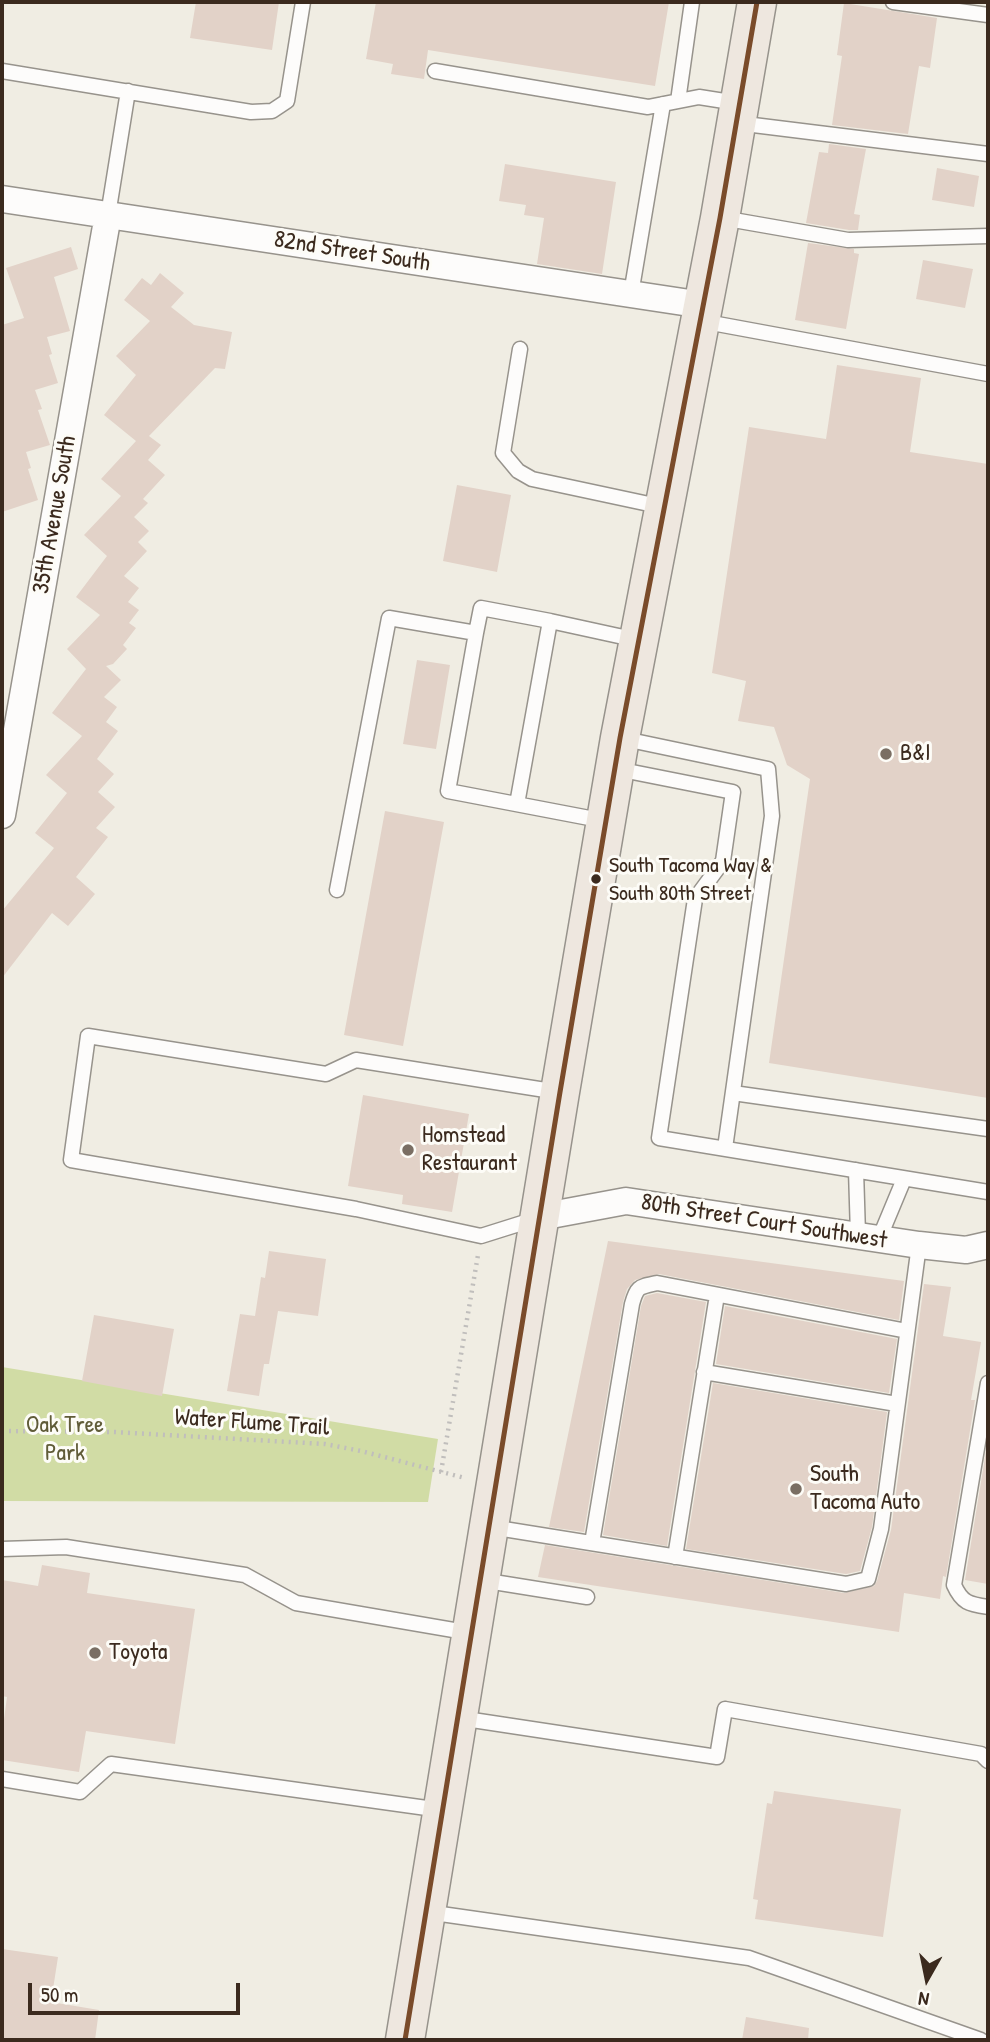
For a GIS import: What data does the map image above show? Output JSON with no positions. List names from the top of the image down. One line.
{"streets":{"street":["82nd Street South","35th Avenue South","80th Street Court Southwest"],"path":["Water Flume Trail"]},"crossings":[["82nd Street South","35th Avenue South"]],"parks":["Oak Tree Park"],"places":["B&I","South Tacoma Way & South 80th Street","Homstead Restaurant","South Tacoma Auto","Toyota"],"scale_bar":"50 m","north":"bottom"}
